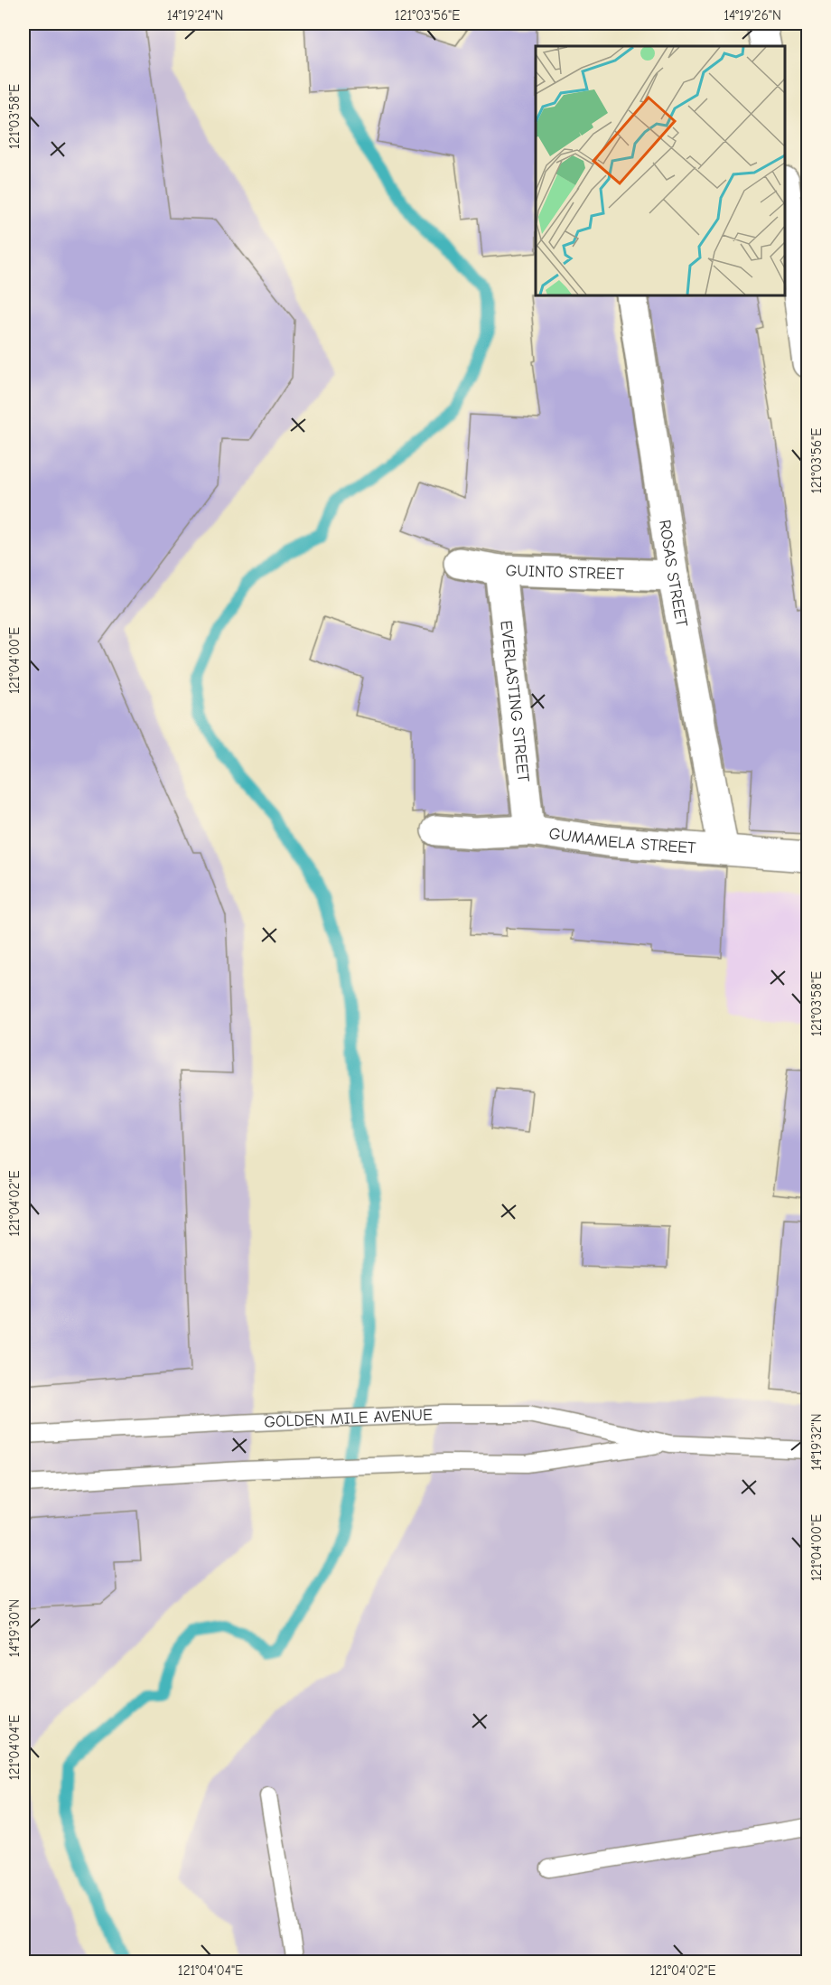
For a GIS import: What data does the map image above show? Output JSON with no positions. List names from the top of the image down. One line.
{"streets":{"main road":["GUINTO STREET","ROSAS STREET","EVERLASTING STREET","GUMAMELA STREET"],"lane":["GOLDEN MILE AVENUE"]},"crossings":[["GUINTO STREET","ROSAS STREET"],["GUINTO STREET","EVERLASTING STREET"],["ROSAS STREET","GUMAMELA STREET"],["EVERLASTING STREET","GUMAMELA STREET"]],"coordinates":["14°19'24\"N","121°03'56\"E","14°19'26\"N","121°03'58\"E","121°04'00\"E","121°04'02\"E","14°19'32\"N","14°19'30\"N","121°04'04\"E"]}
